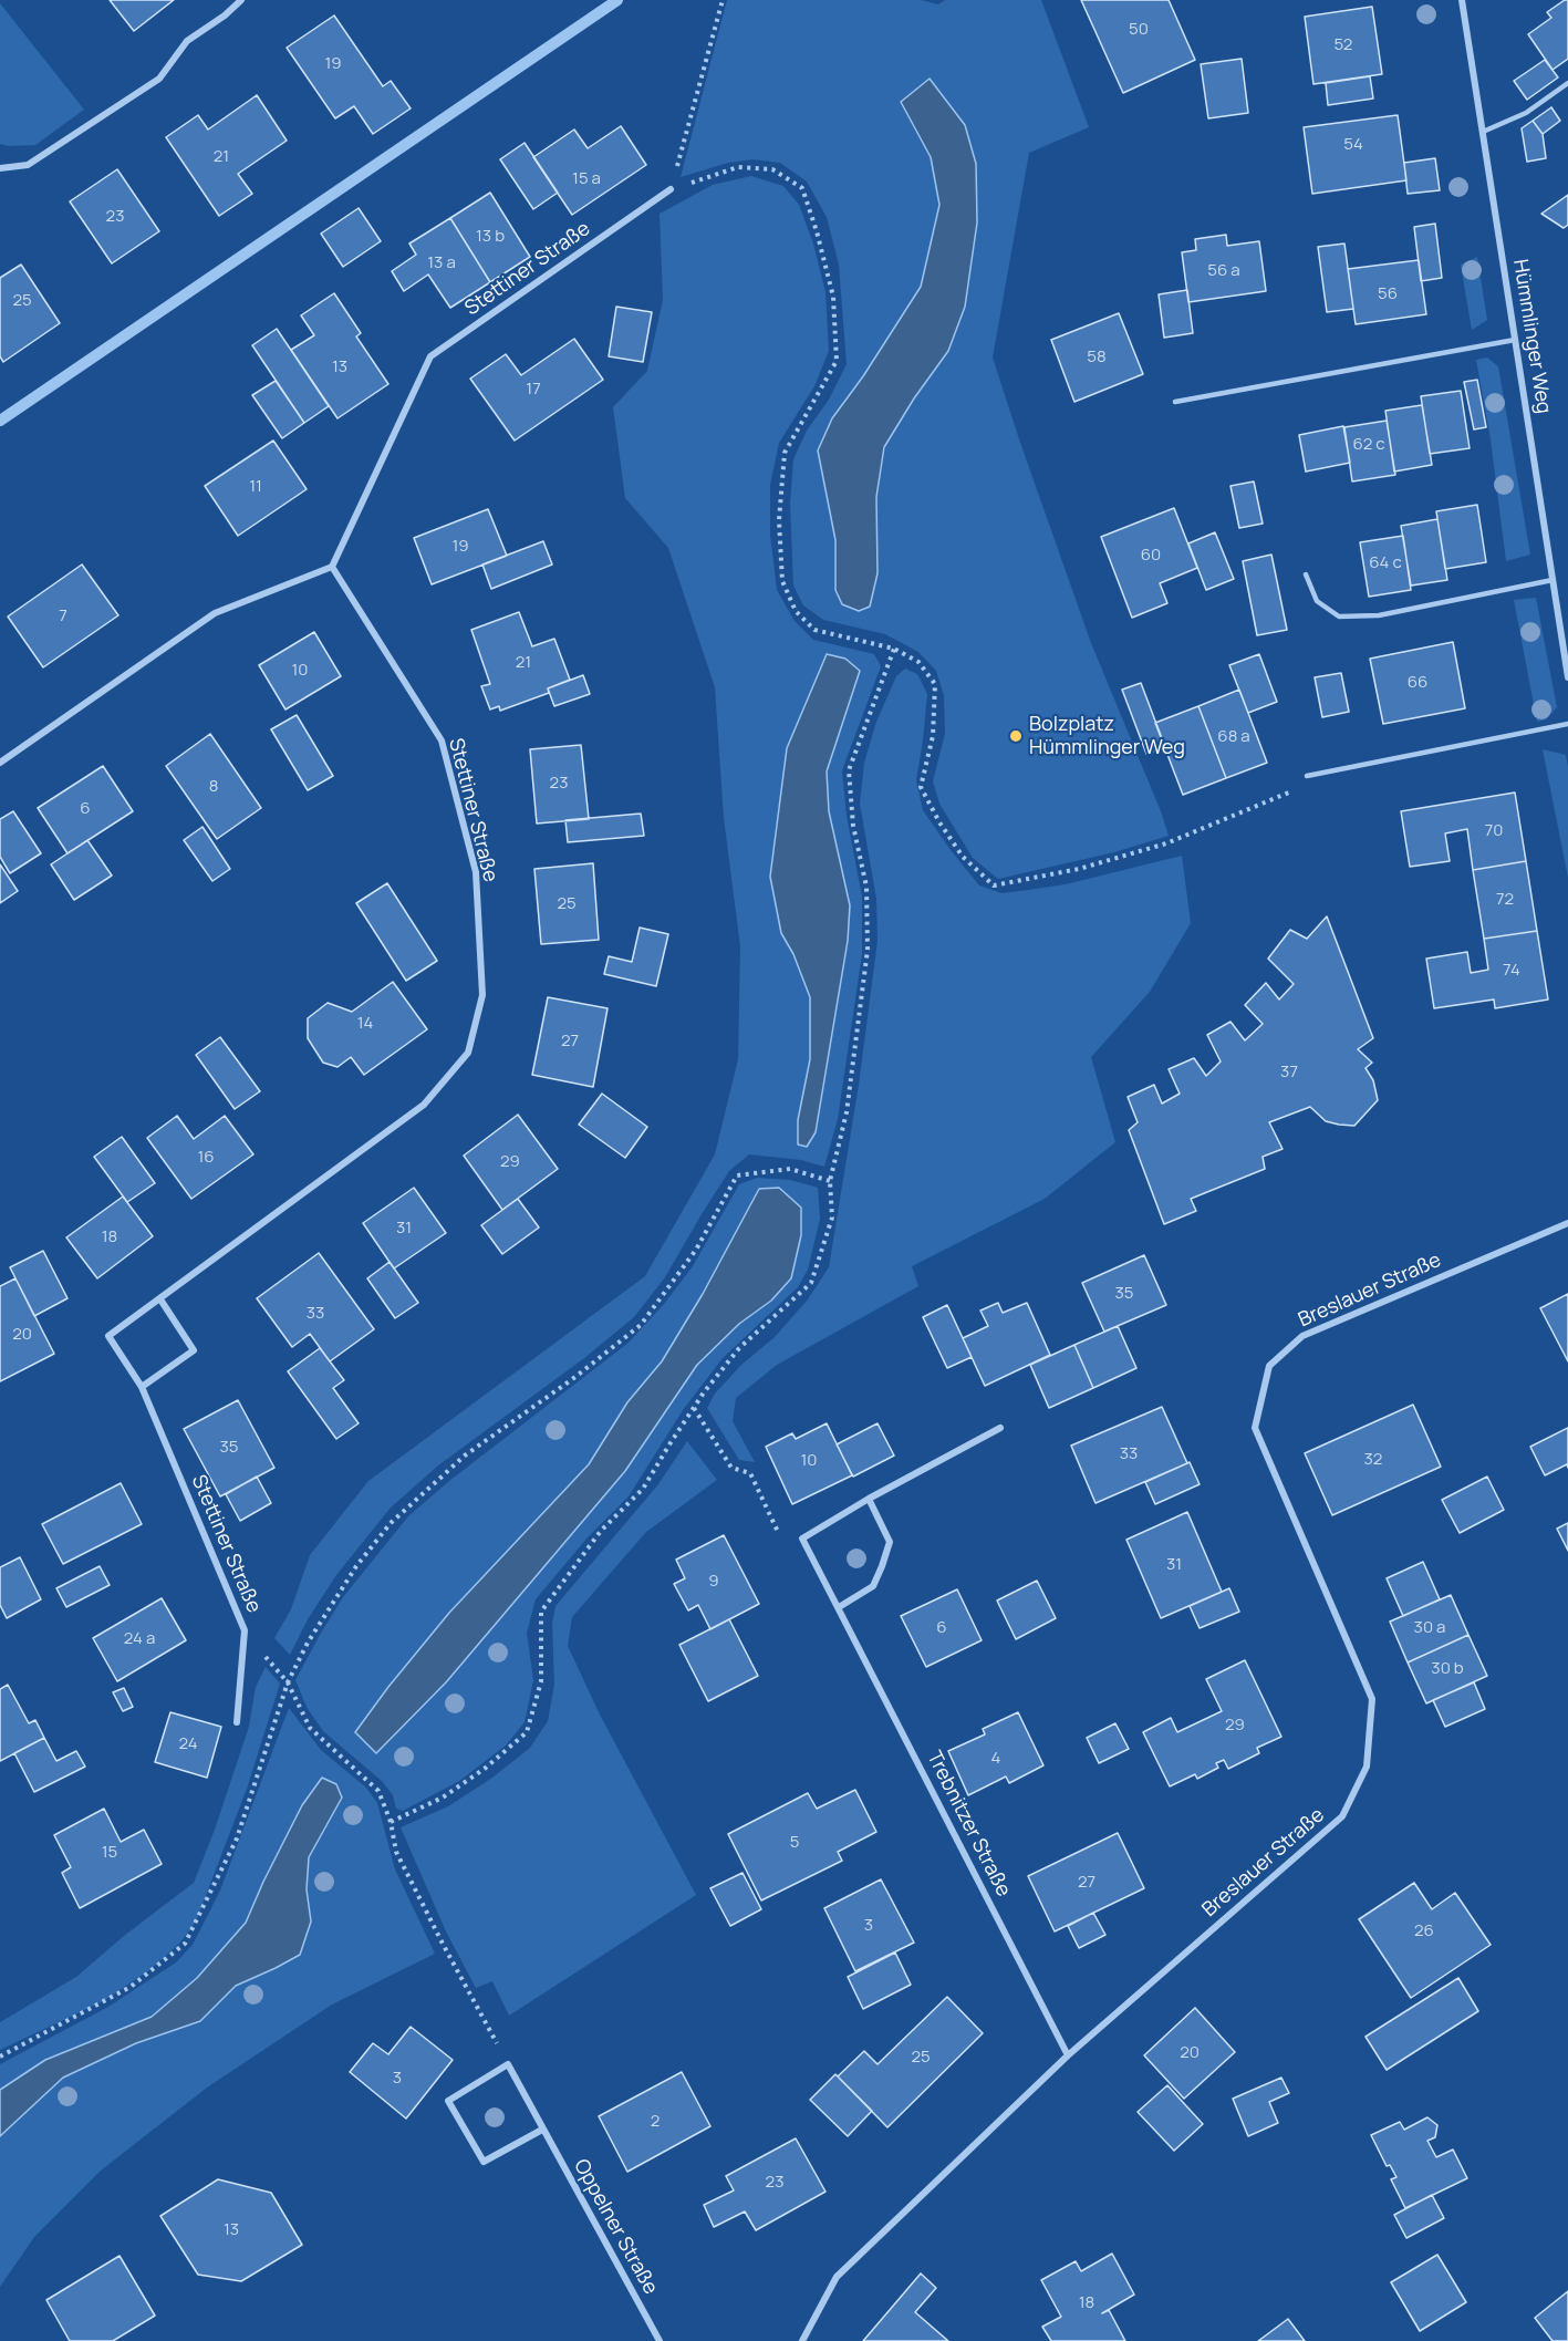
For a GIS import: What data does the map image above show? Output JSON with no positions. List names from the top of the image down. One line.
{"streets":{"street":["Stettiner Straße","Hümmlinger Weg","Breslauer Straße","Trebnitzer Straße","Oppelner Straße"]},"crossings":[["Breslauer Straße","Trebnitzer Straße"]],"places":["Bolzplatz Hümmlinger Weg"],"house_numbers":["50","52","19","54","21","15 a","23","13 b","13 a","56 a","56","25","58","13","17","62 c","11","19","60","64 c","7","21","10","66","68 a","23","8","6","70","72","25","74","14","27","37","16","29","31","18","35","33","20","35","33","32","10","31","9","6","30 a","24 a","30 b","29","24","4","5","15","27","3","26","20","25","3","2","23","13","18"]}
